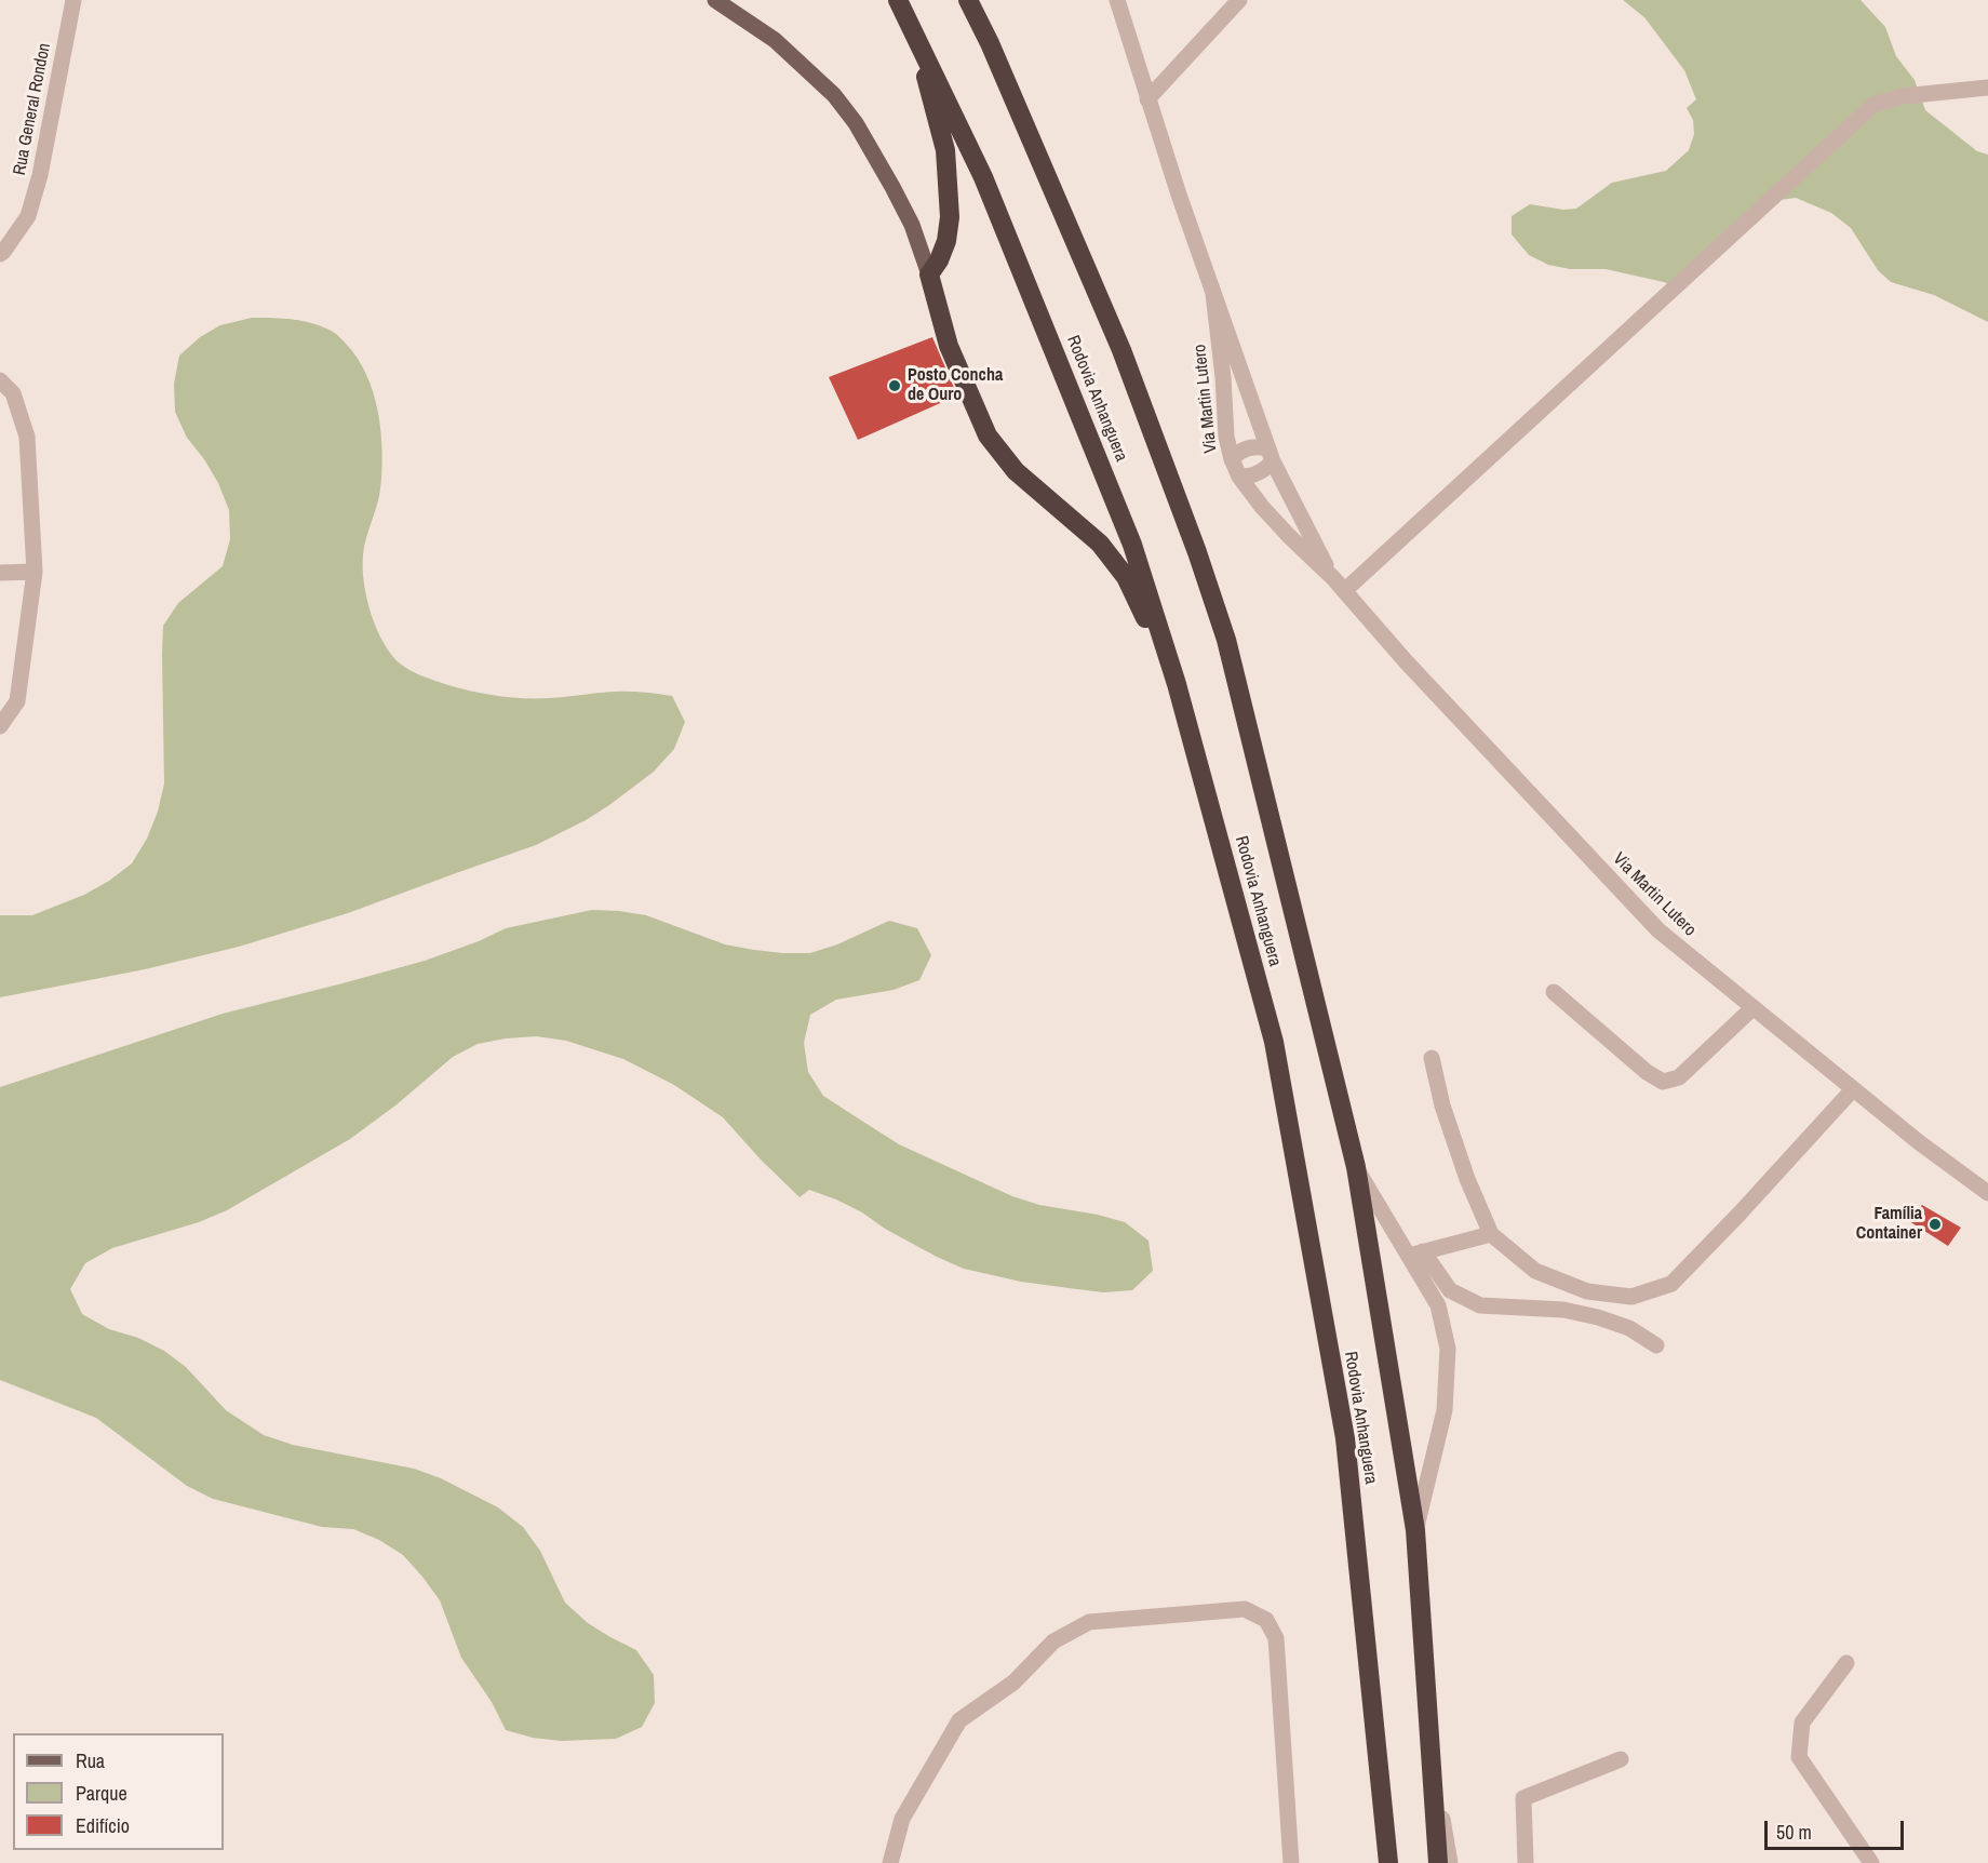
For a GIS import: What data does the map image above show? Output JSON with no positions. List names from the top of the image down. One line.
{"streets":{"highway":["Rodovia Anhanguera"],"street":["Rua General Rondon","Via Martin Lutero"]},"places":["Posto Concha de Ouro","Família Container"],"legend":["Rua","Parque","Edifício"],"scale_bar":"50 m"}
